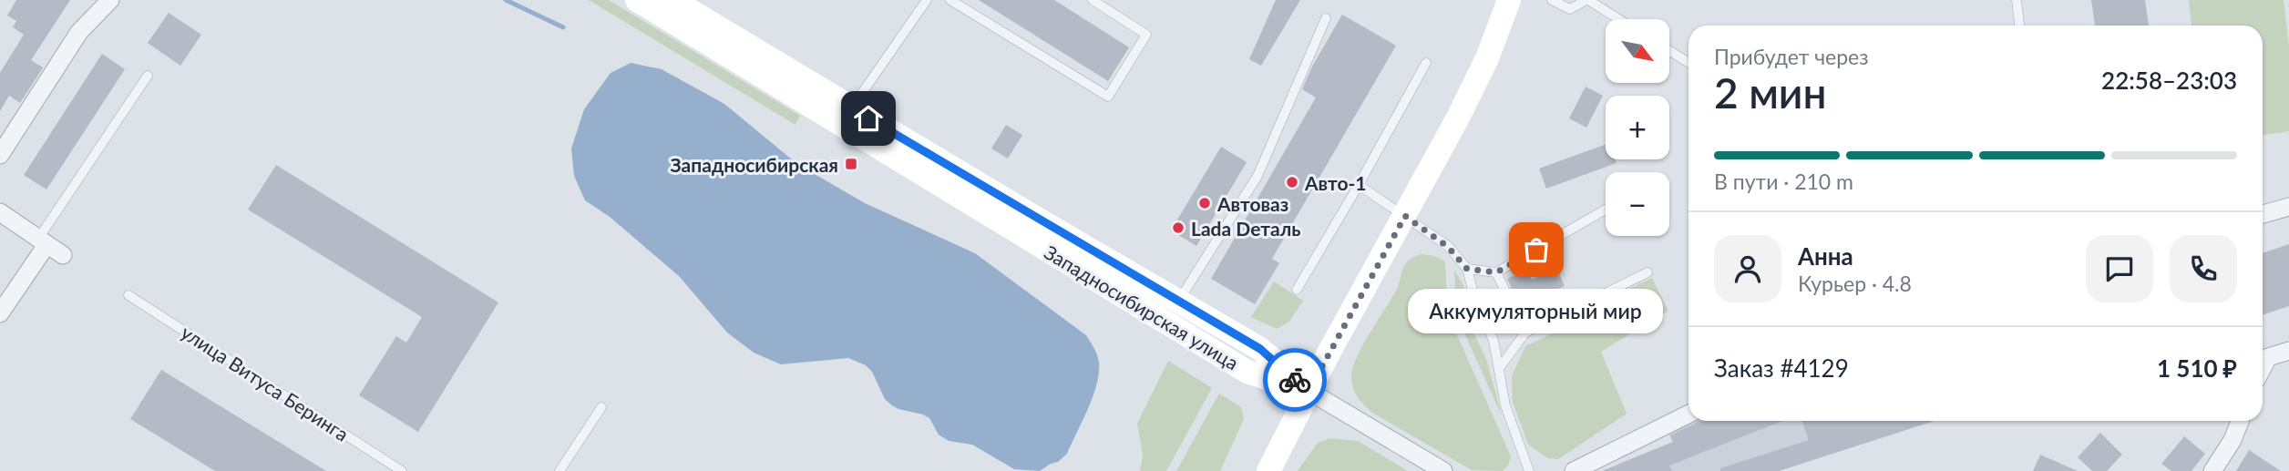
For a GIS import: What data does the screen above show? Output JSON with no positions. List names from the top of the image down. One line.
{"streets":{"main road":["Западносибирская улица"],"lane":["улица Витуса Беринга"]},"places":{"transit":["Западносибирская"],"other":["Авто-1","Автоваз","Lada Dеталь","Аккумуляторный мир"]},"north":"bottom right","page":{"map_buttons":["+","−"],"heading":["2 мин","Прибудет через","22:58–23:03"],"panel":["Анна","Курьер · 4.8","Заказ #4129","1 510 ₽"],"bar":"В пути · 210 m","bubble":"Аккумуляторный мир"}}
